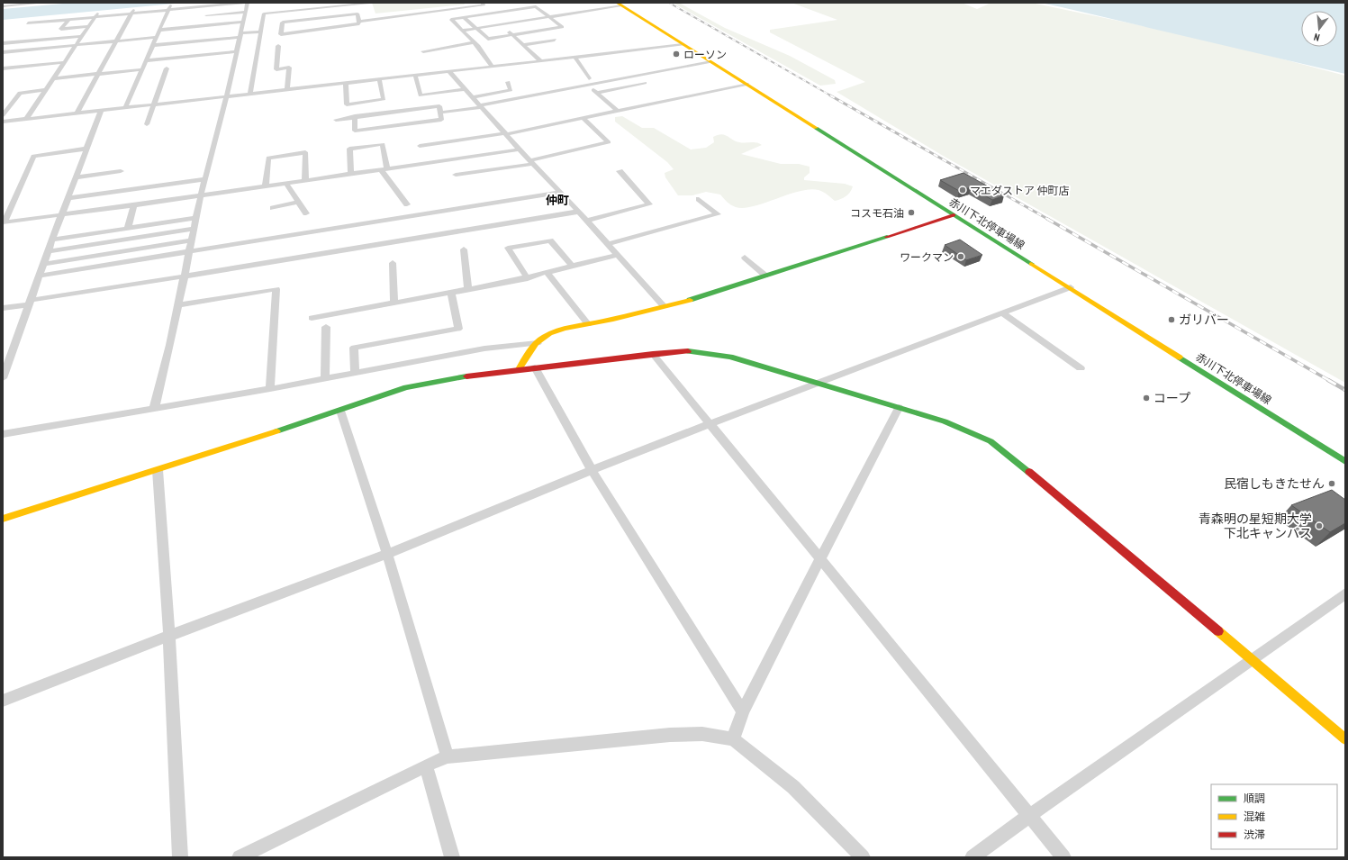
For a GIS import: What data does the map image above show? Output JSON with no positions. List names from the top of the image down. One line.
{"streets":{"street":["赤川下北停車場線"]},"districts":["仲町"],"places":["ローソン","マエダストア 仲町店","コスモ石油","ワークマン","ガリバー","コープ","民宿しもきたせん","青森明の星短期大学 下北キャンパス"],"legend":["順調","混雑","渋滞"],"north":"bottom"}
